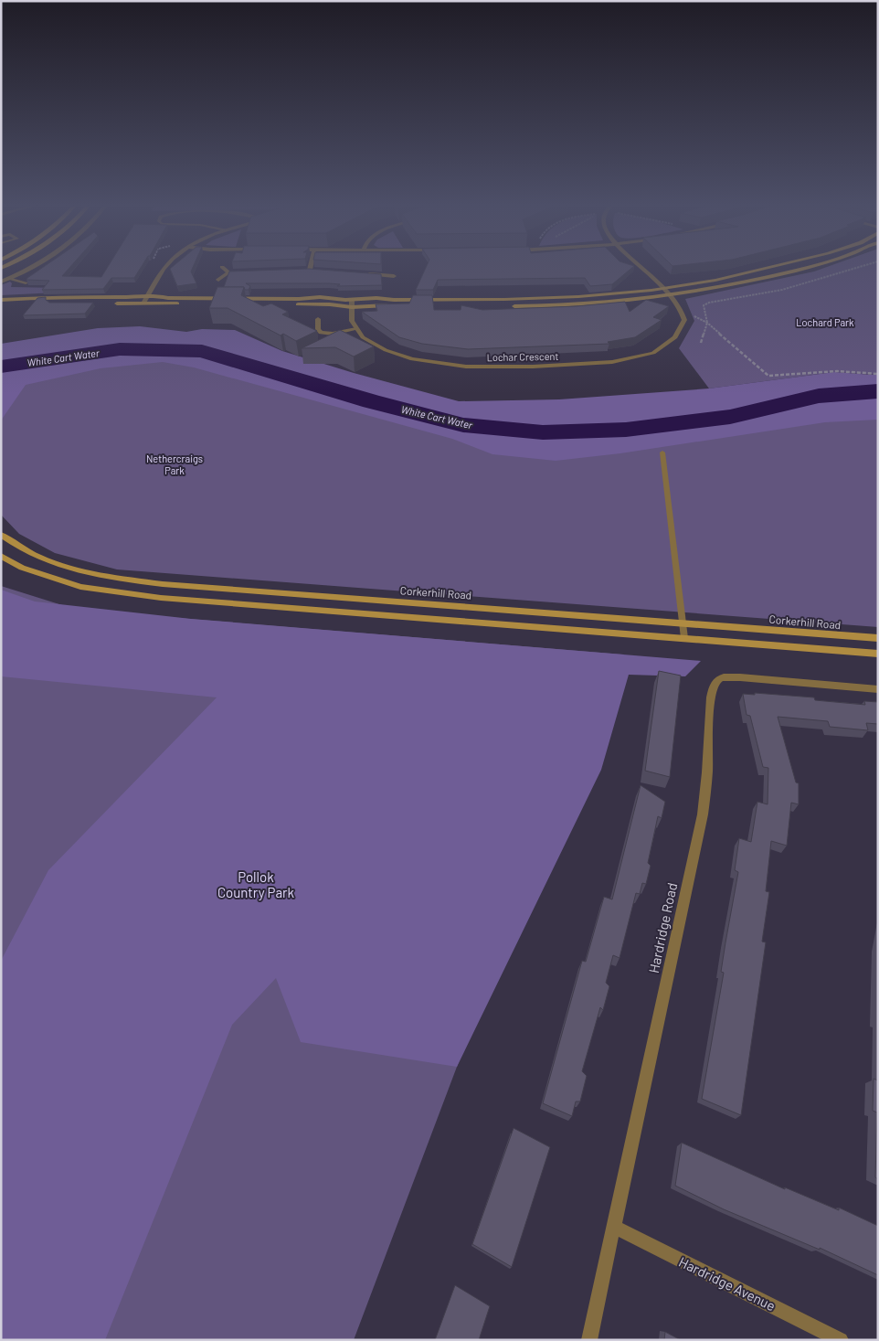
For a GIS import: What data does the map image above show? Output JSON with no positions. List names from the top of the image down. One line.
{"streets":{"street":["Lochar Crescent","Corkerhill Road","Hardridge Road","Hardridge Avenue"]},"crossings":[["Hardridge Road","Hardridge Avenue"]],"water":["White Cart Water"],"parks":["Lochard Park","Nethercraigs Park","Pollok Country Park"]}
